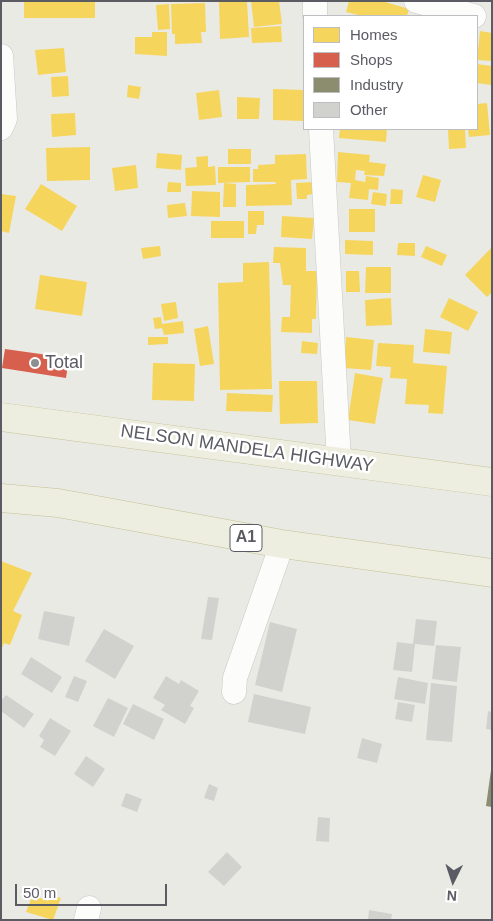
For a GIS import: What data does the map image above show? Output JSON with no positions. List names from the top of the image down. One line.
{"streets":{"highway":["NELSON MANDELA HIGHWAY","A1"]},"places":["Total"],"legend":["Homes","Shops","Industry","Other"],"scale_bar":"50 m","north":"bottom"}
